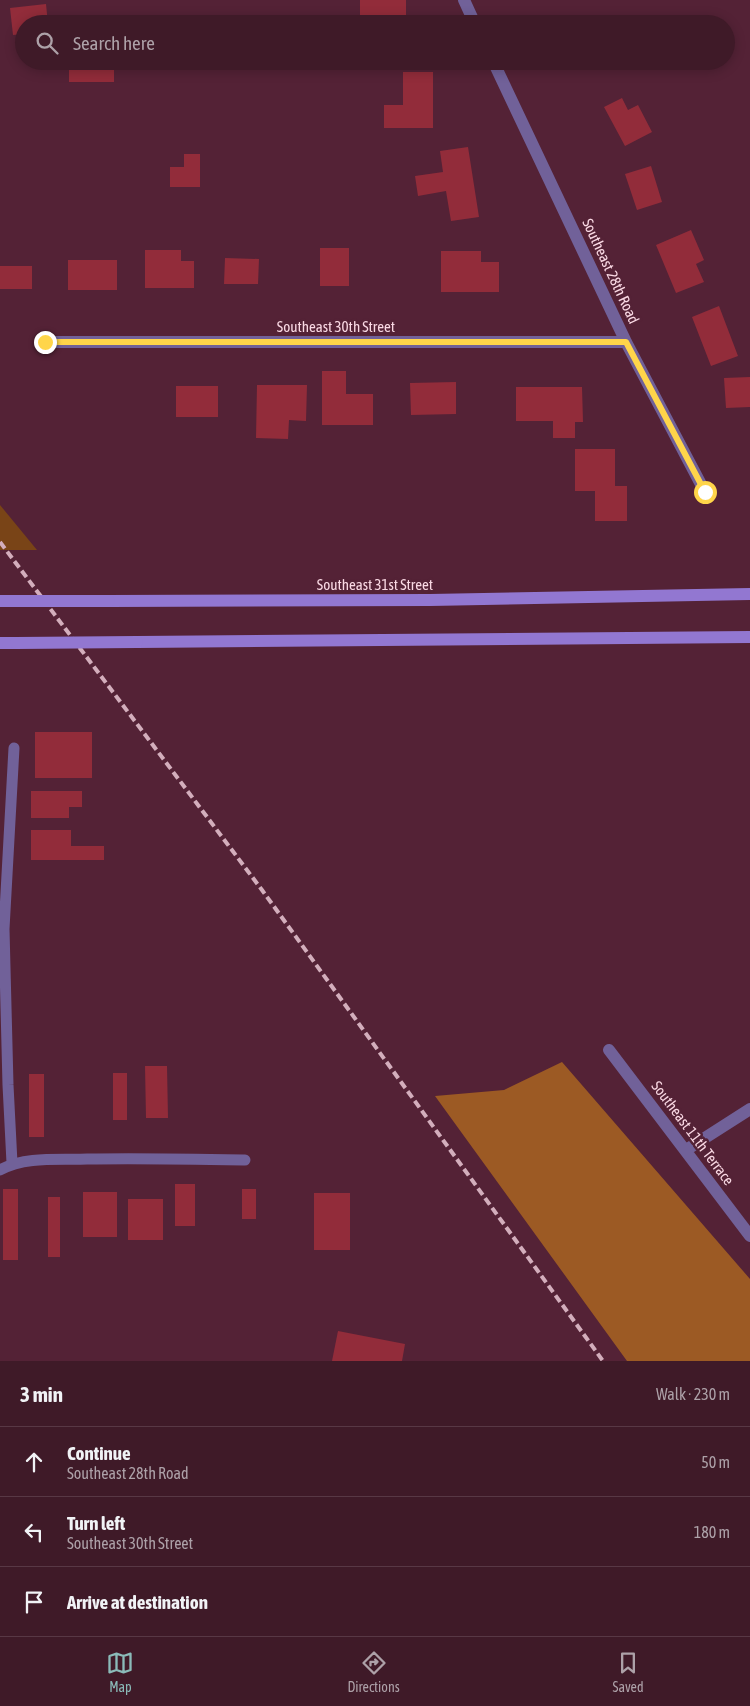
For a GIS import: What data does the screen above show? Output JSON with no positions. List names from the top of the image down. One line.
{"streets":{"main road":["Southeast 31st Street"],"street":["Southeast 28th Road","Southeast 30th Street","Southeast 11th Terrace"]},"crossings":[["Southeast 28th Road","Southeast 30th Street"]],"page":{"search":"Search here","heading":["3 min","Walk · 230 m"],"list":[["Continue","Southeast 28th Road","50 m"],["Turn left","Southeast 30th Street","180 m"],"Arrive at destination"],"nav":["Map","Directions","Saved"]}}
